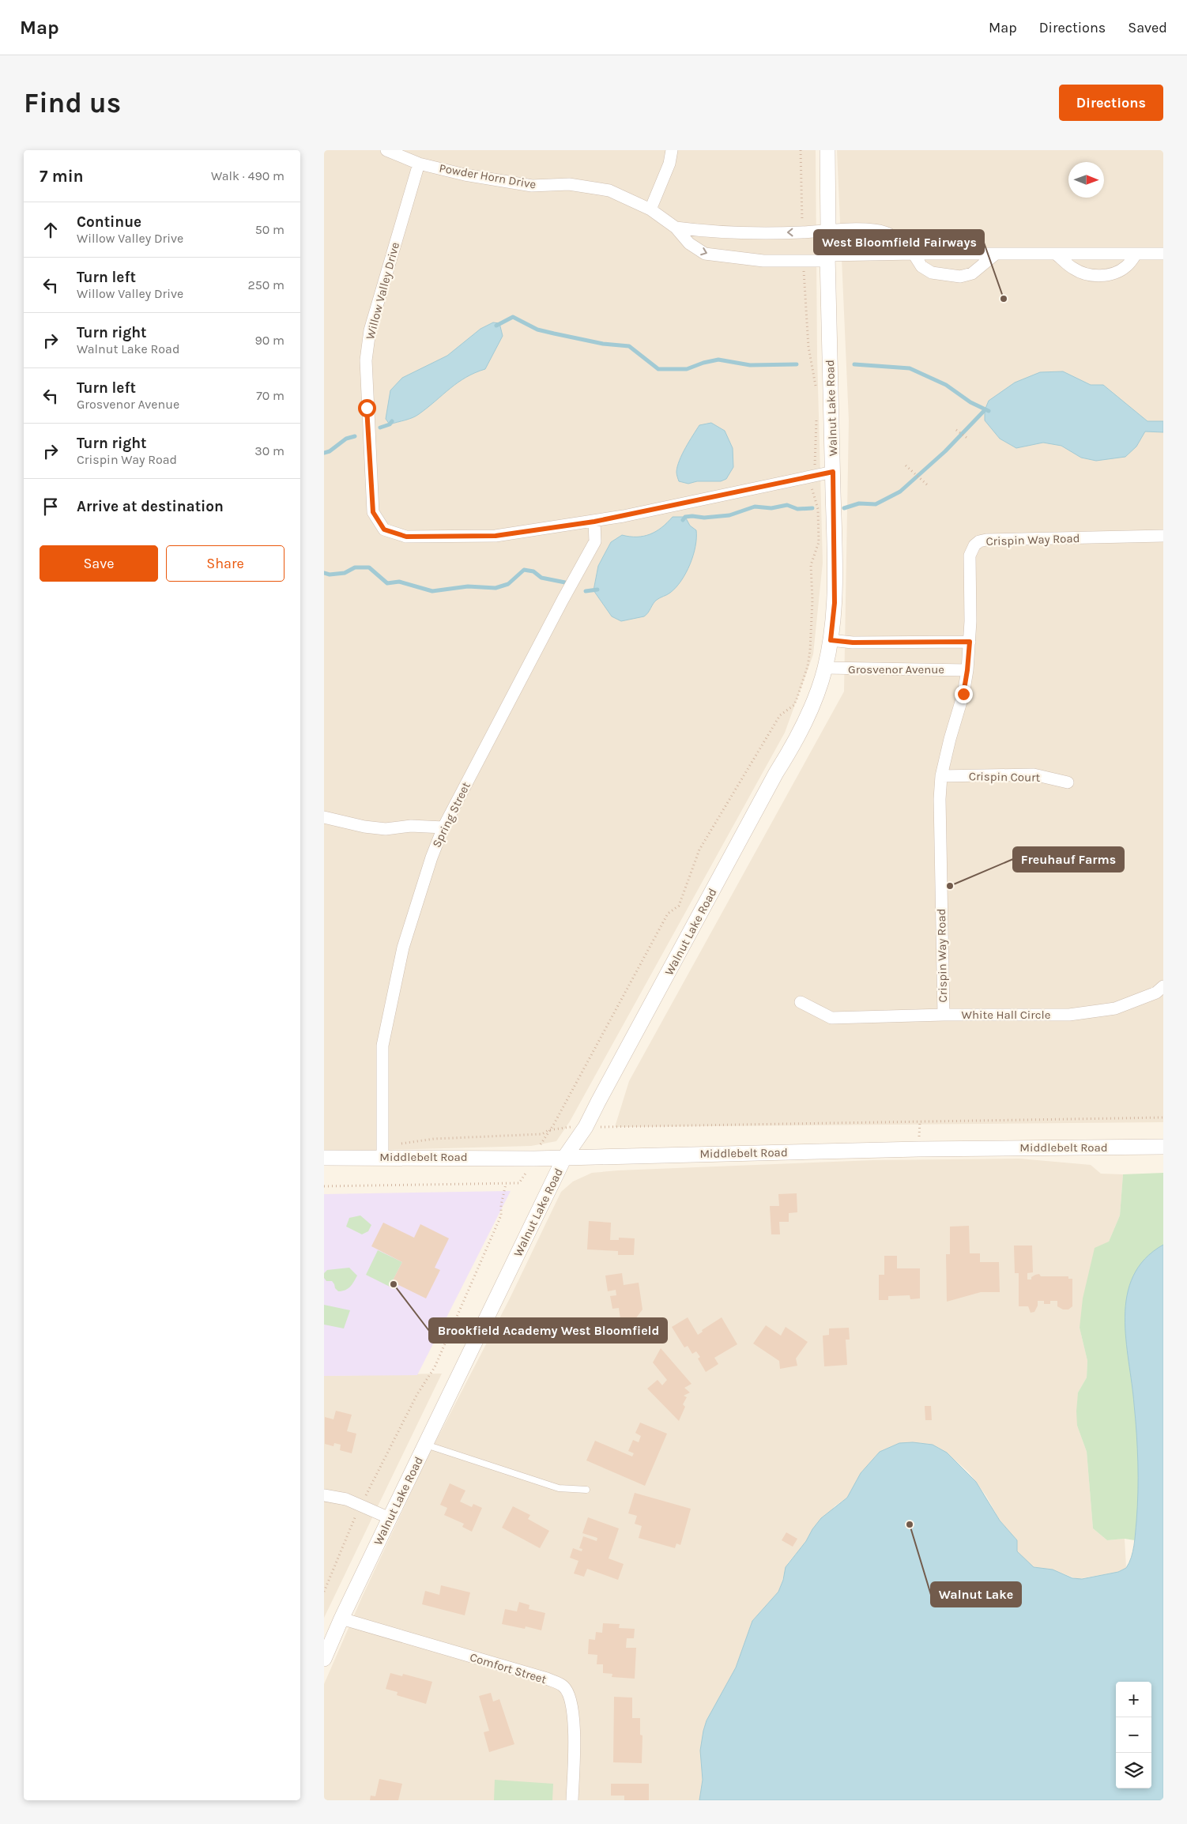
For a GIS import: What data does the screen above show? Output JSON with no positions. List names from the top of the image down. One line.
{"streets":{"street":["Powder Horn Drive","Willow Valley Drive","Walnut Lake Road","Crispin Way Road","Grosvenor Avenue","Crispin Court","Spring Street","White Hall Circle","Middlebelt Road","Comfort Street"]},"crossings":[["Powder Horn Drive","Willow Valley Drive"],["Powder Horn Drive","Walnut Lake Road"],["Willow Valley Drive","Walnut Lake Road"],["Willow Valley Drive","Spring Street"],["Walnut Lake Road","Grosvenor Avenue"],["Walnut Lake Road","Middlebelt Road"],["Walnut Lake Road","Comfort Street"],["Crispin Way Road","Grosvenor Avenue"],["Crispin Way Road","Crispin Court"],["Crispin Way Road","White Hall Circle"],["Spring Street","Middlebelt Road"]],"places":["West Bloomfield Fairways","Freuhauf Farms","Brookfield Academy West Bloomfield","Walnut Lake"],"north":"right","page":{"header":"Map","nav":["Map","Directions","Saved"],"buttons":["Directions",["Save","Share"]],"title":"Find us","heading":["7 min","Walk · 490 m"],"list":[["Continue","Willow Valley Drive","50 m"],["Turn left","Willow Valley Drive","250 m"],["Turn right","Walnut Lake Road","90 m"],["Turn left","Grosvenor Avenue","70 m"],["Turn right","Crispin Way Road","30 m"],"Arrive at destination"],"map_buttons":["+","−"]}}
